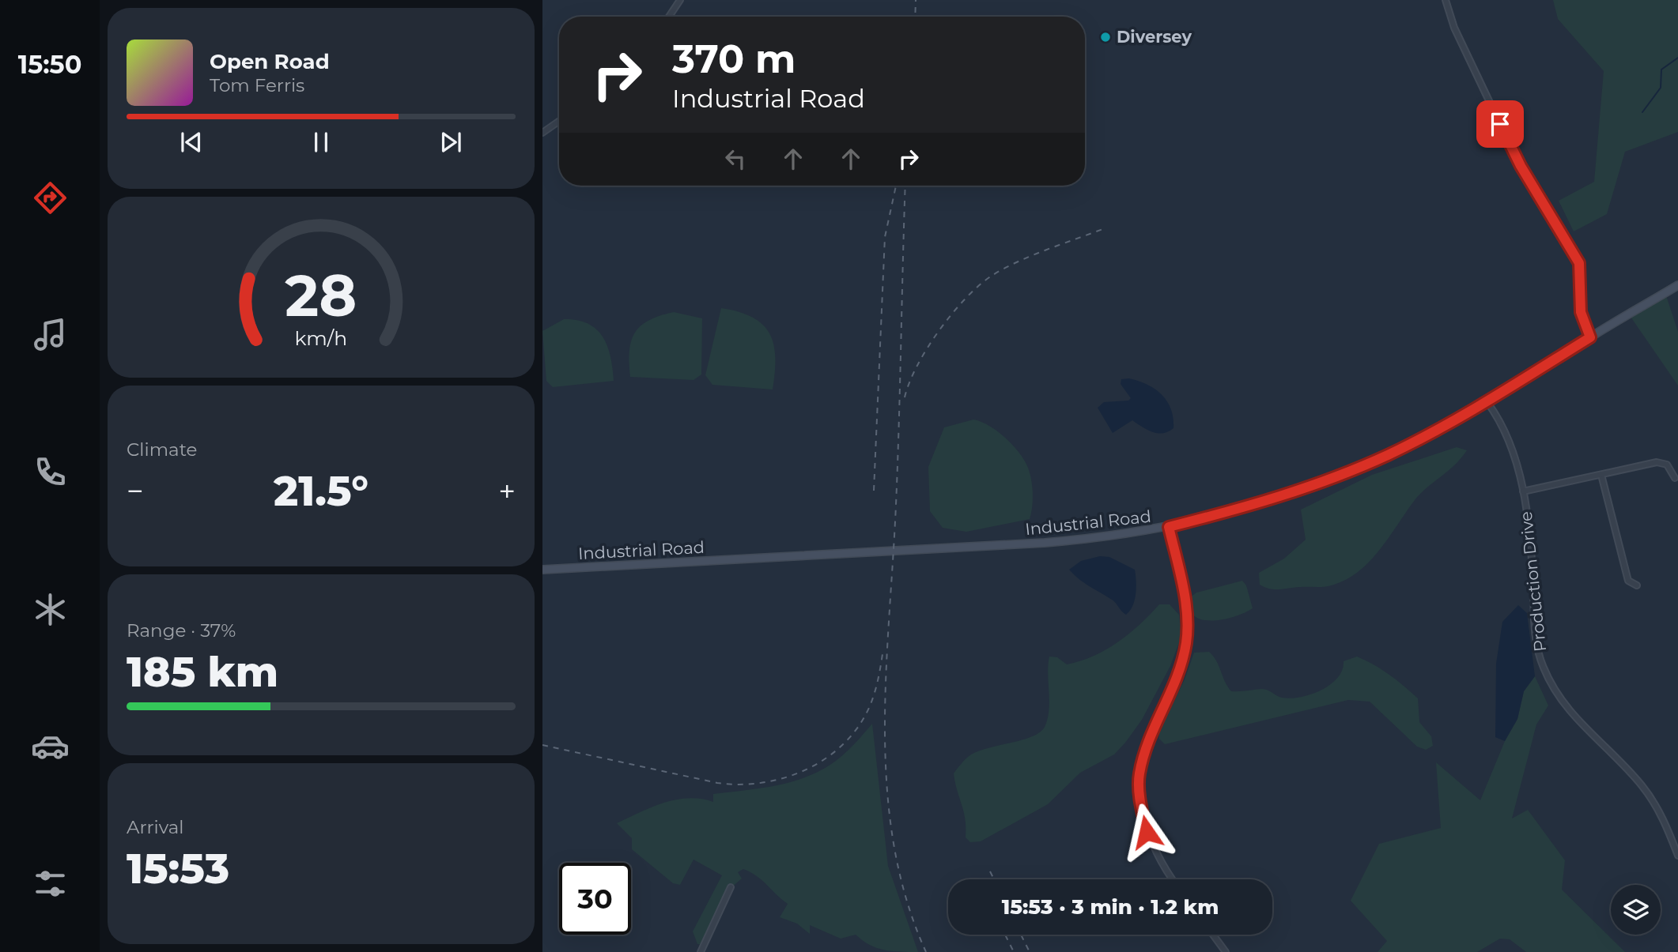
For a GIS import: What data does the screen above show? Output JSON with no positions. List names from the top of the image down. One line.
{"streets":{"main road":["Industrial Road"],"street":["Production Drive"]},"crossings":[["Industrial Road","Production Drive"]],"places":["Diversey"],"page":{"tabs":"15:50","turn":["370 m","Industrial Road"],"song":["Open Road","Tom Ferris"],"tile":["Climate",["Range · 37%","185 km"],["Arrival","15:53"]],"heat":["−","21.5°","+"],"limit":"30","trip":"15:53 · 3 min · 1.2 km","gauge":["28","km/h"]}}
